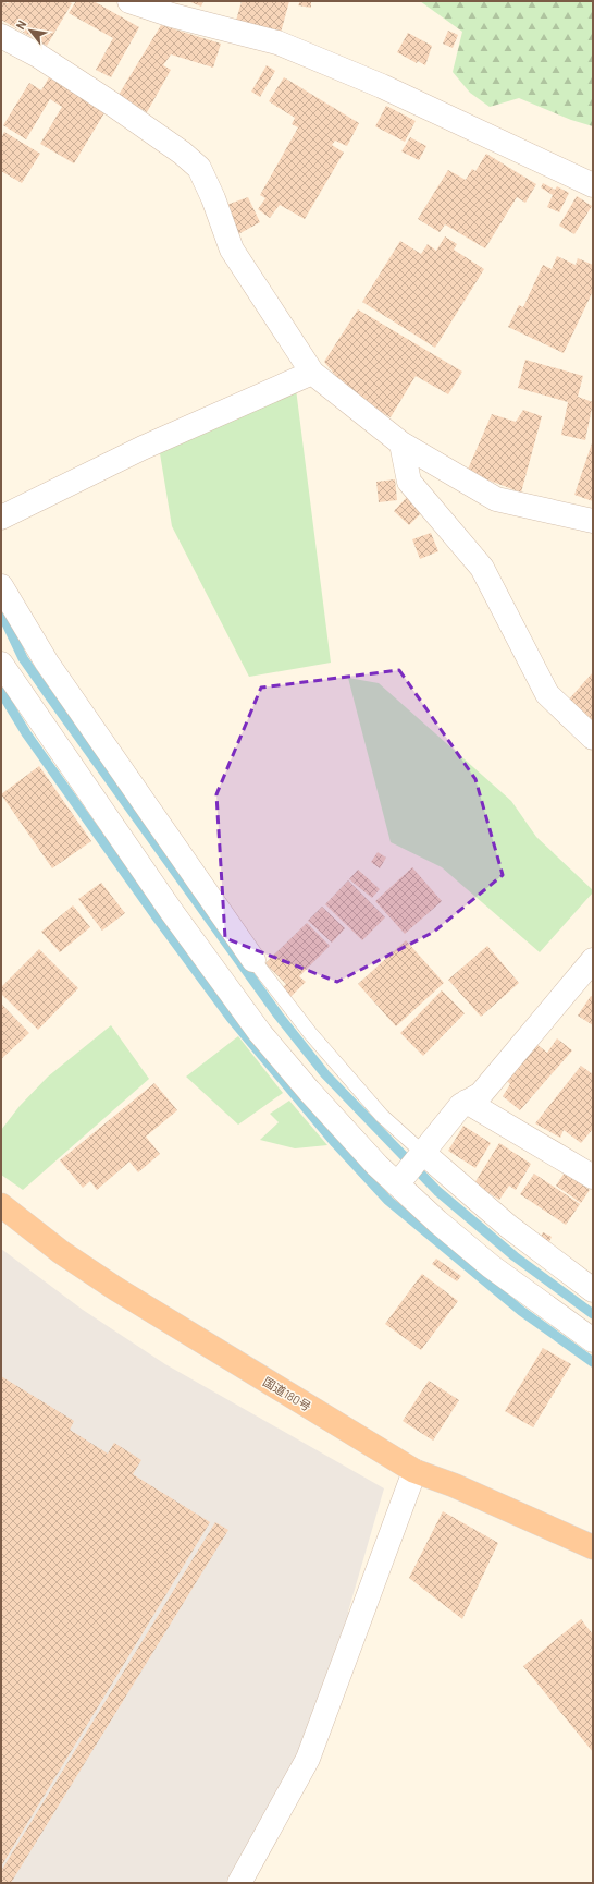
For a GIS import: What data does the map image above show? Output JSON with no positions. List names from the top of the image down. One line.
{"streets":{"highway":["国道180号"]},"north":"top left"}
